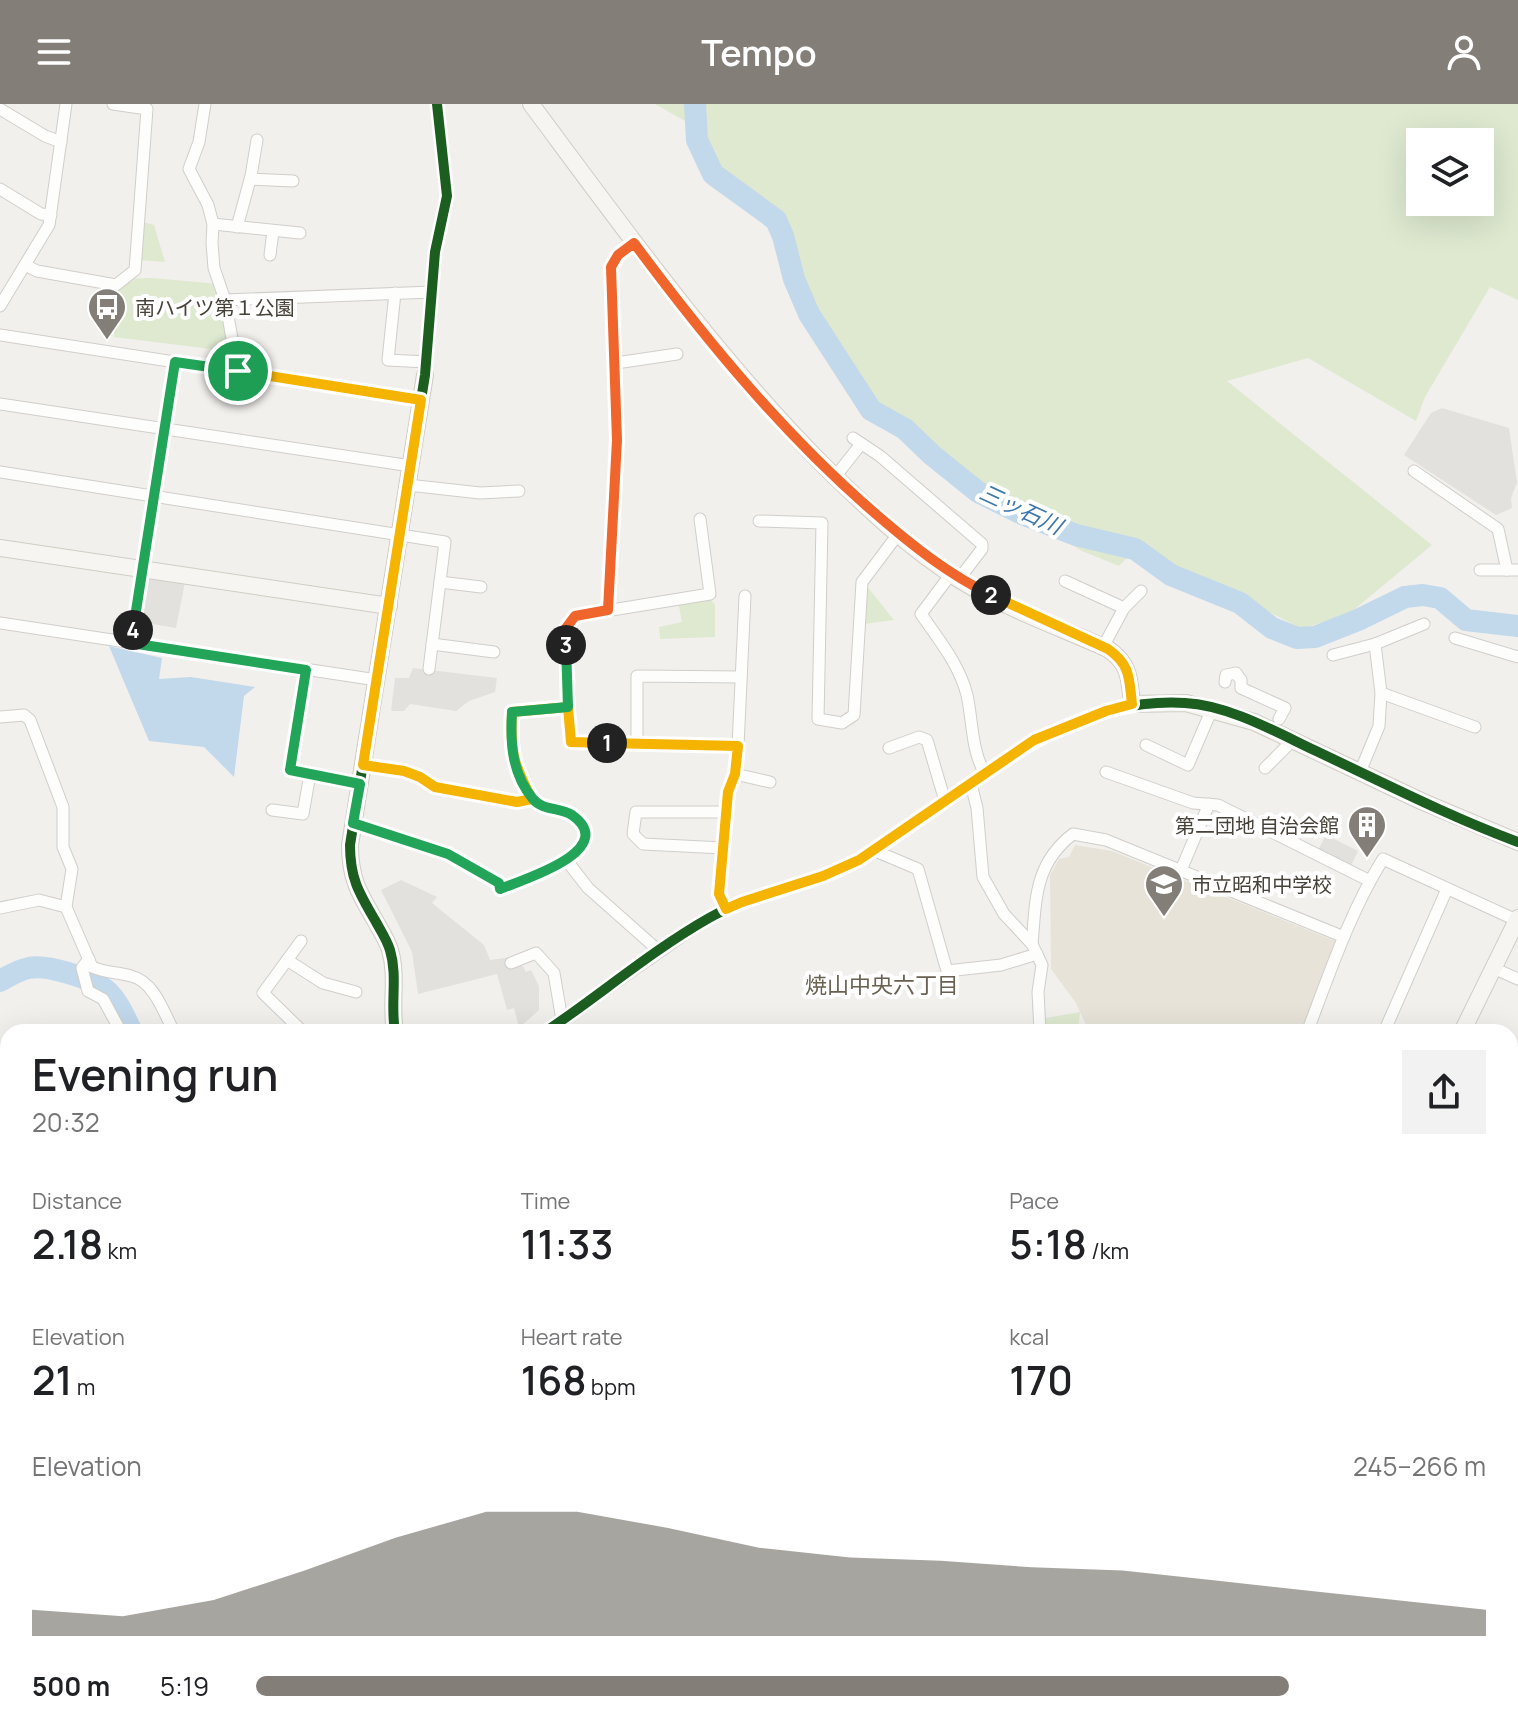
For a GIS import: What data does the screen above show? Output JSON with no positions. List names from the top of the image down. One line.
{"districts":["焼山中央六丁目"],"water":["三ッ石川"],"places":{"bus stop":["南ハイツ第１公園"],"building":["第二団地 自治会館"],"school or university":["市立昭和中学校"]},"page":{"header":"Tempo","pins":["2","4","3","1"],"heading":["Evening run","20:32"],"stats":[["Distance","2.18 km"],["Time","11:33"],["Pace","5:18 /km"],["Elevation","21 m"],["Heart rate","168 bpm"],["kcal","170"]],"chart":["Elevation","245–266 m"],"list":[{"name":"500 m","note":"5:19"}]}}
